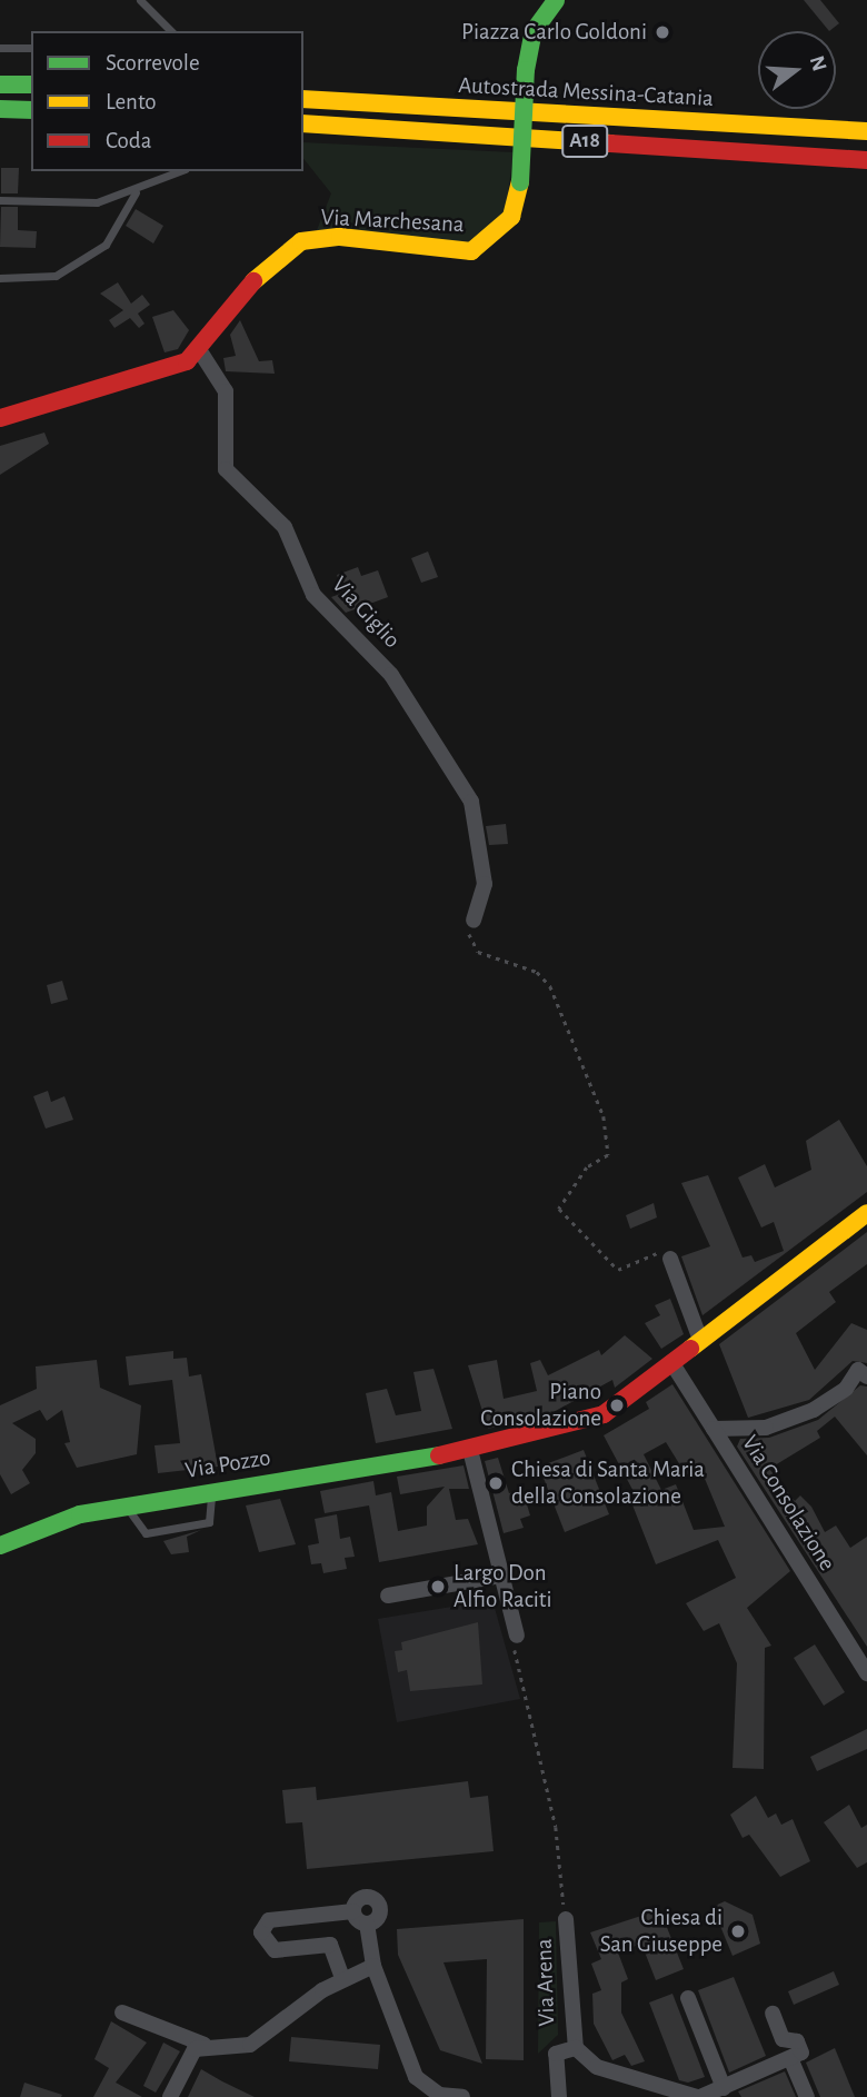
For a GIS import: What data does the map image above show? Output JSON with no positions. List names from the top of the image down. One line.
{"streets":{"main road":["Autostrada Messina-Catania","A18","Via Marchesana","Via Pozzo"],"street":["Via Giglio","Via Consolazione","Via Arena"]},"crossings":[["Via Marchesana","Via Giglio"]],"places":["Piazza Carlo Goldoni","Piano Consolazione","Chiesa di Santa Maria della Consolazione","Largo Don Alfio Raciti","Chiesa di San Giuseppe"],"legend":["Scorrevole","Lento","Coda"],"north":"right"}
